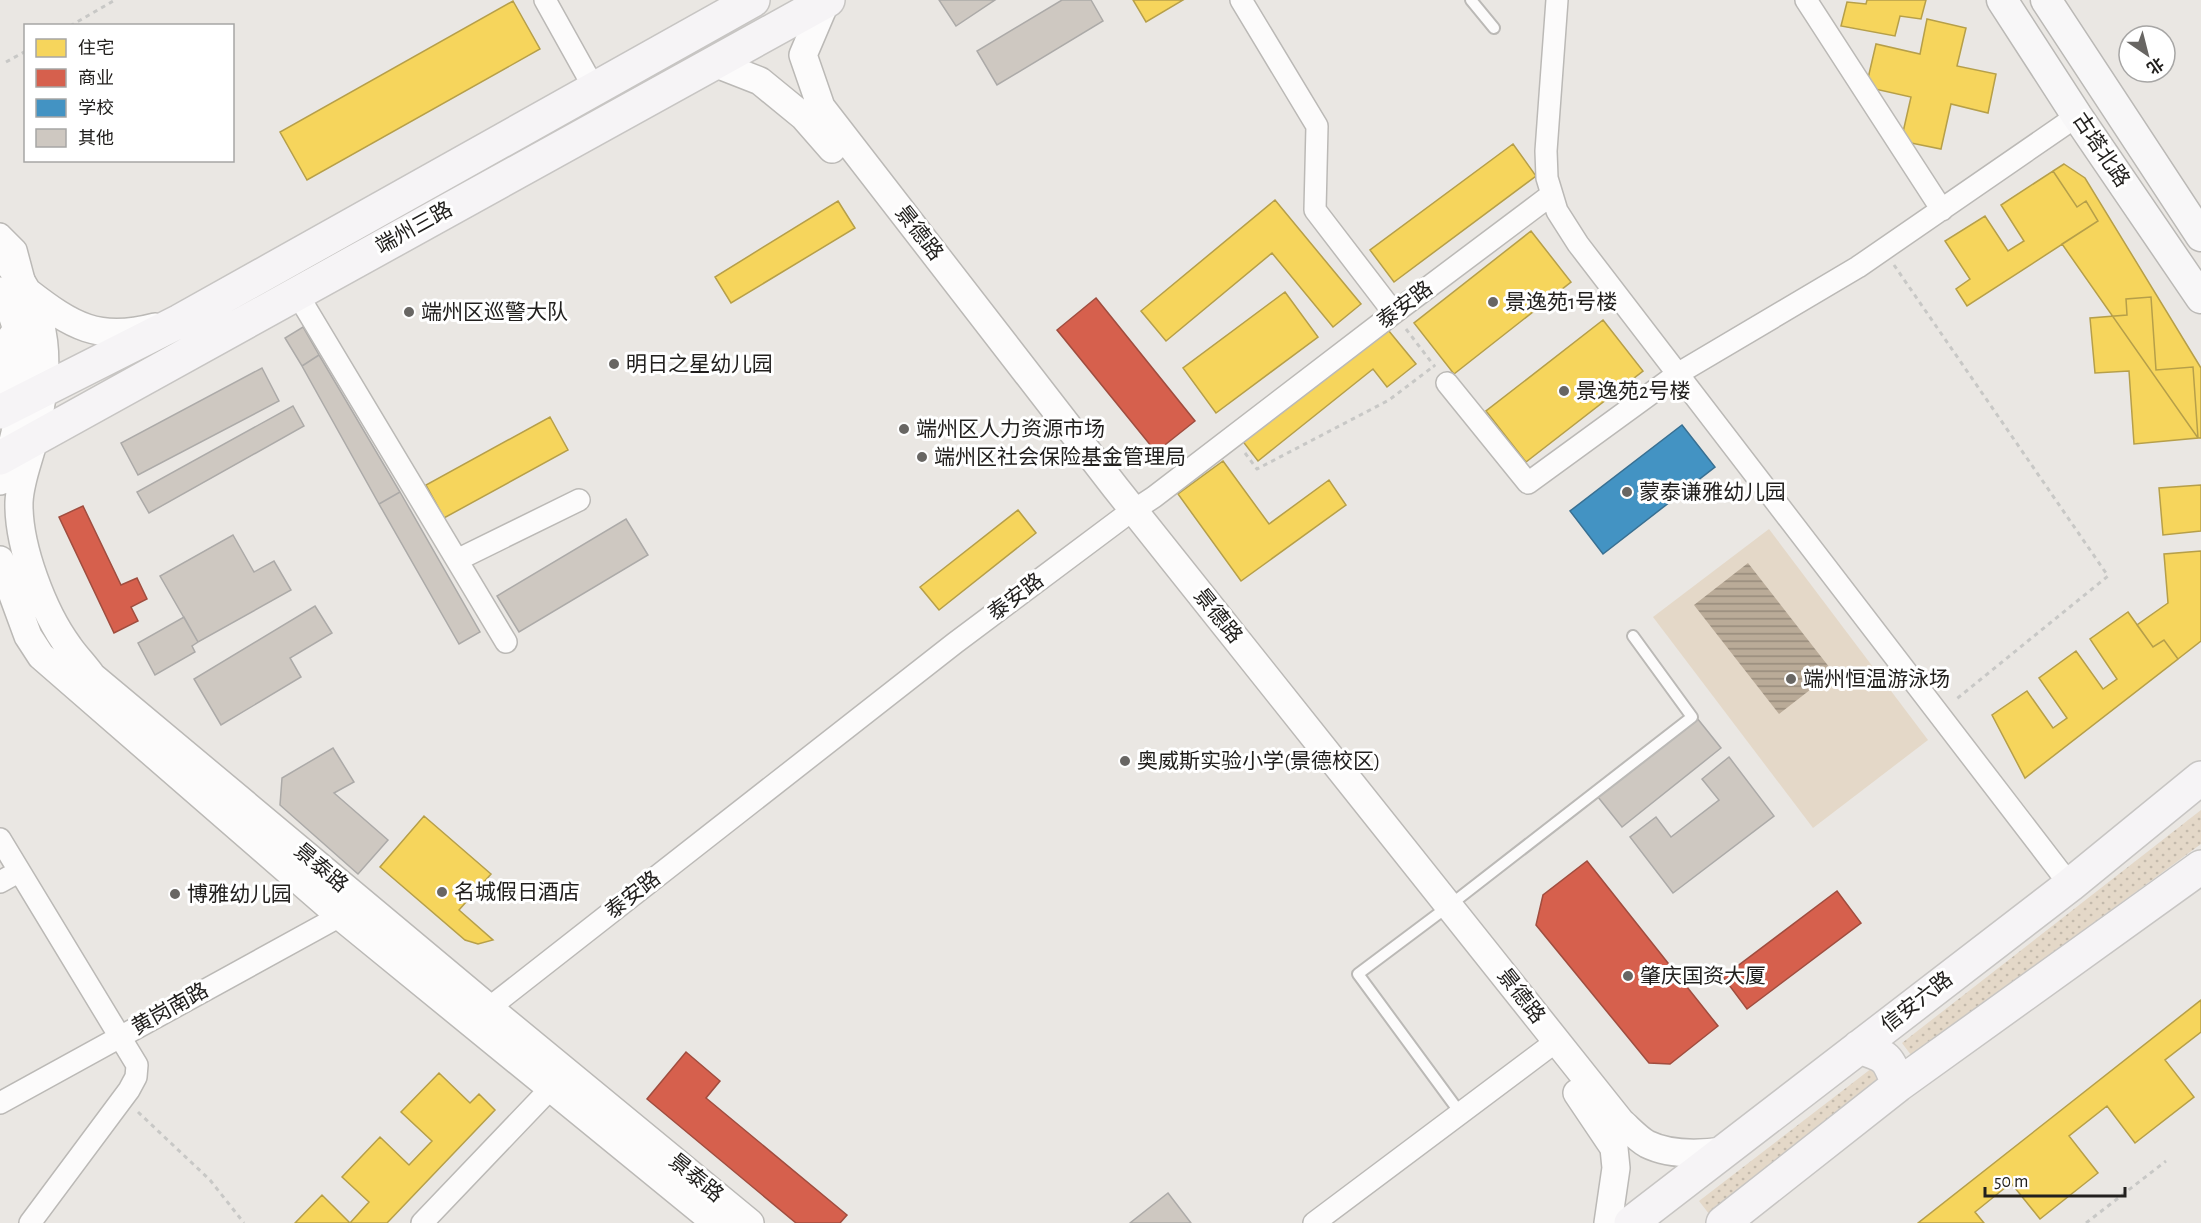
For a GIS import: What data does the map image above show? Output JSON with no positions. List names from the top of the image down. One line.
{"streets":{"main road":["古塔北路","端州三路","信安六路"],"street":["景德路","泰安路","景泰路","黄岗南路"]},"crossings":[["端州三路","景德路"],["端州三路","景泰路"],["景德路","泰安路"],["景德路","信安六路"],["泰安路","景泰路"]],"places":["景逸苑1号楼","端州区巡警大队","明日之星幼儿园","景逸苑2号楼","端州区人力资源市场","端州区社会保险基金管理局","蒙泰谦雅幼儿园","端州恒温游泳场","奥威斯实验小学(景德校区)","名城假日酒店","博雅幼儿园","肇庆国资大厦"],"legend":["住宅","商业","学校","其他"],"scale_bar":"50 m","north":"bottom right"}
